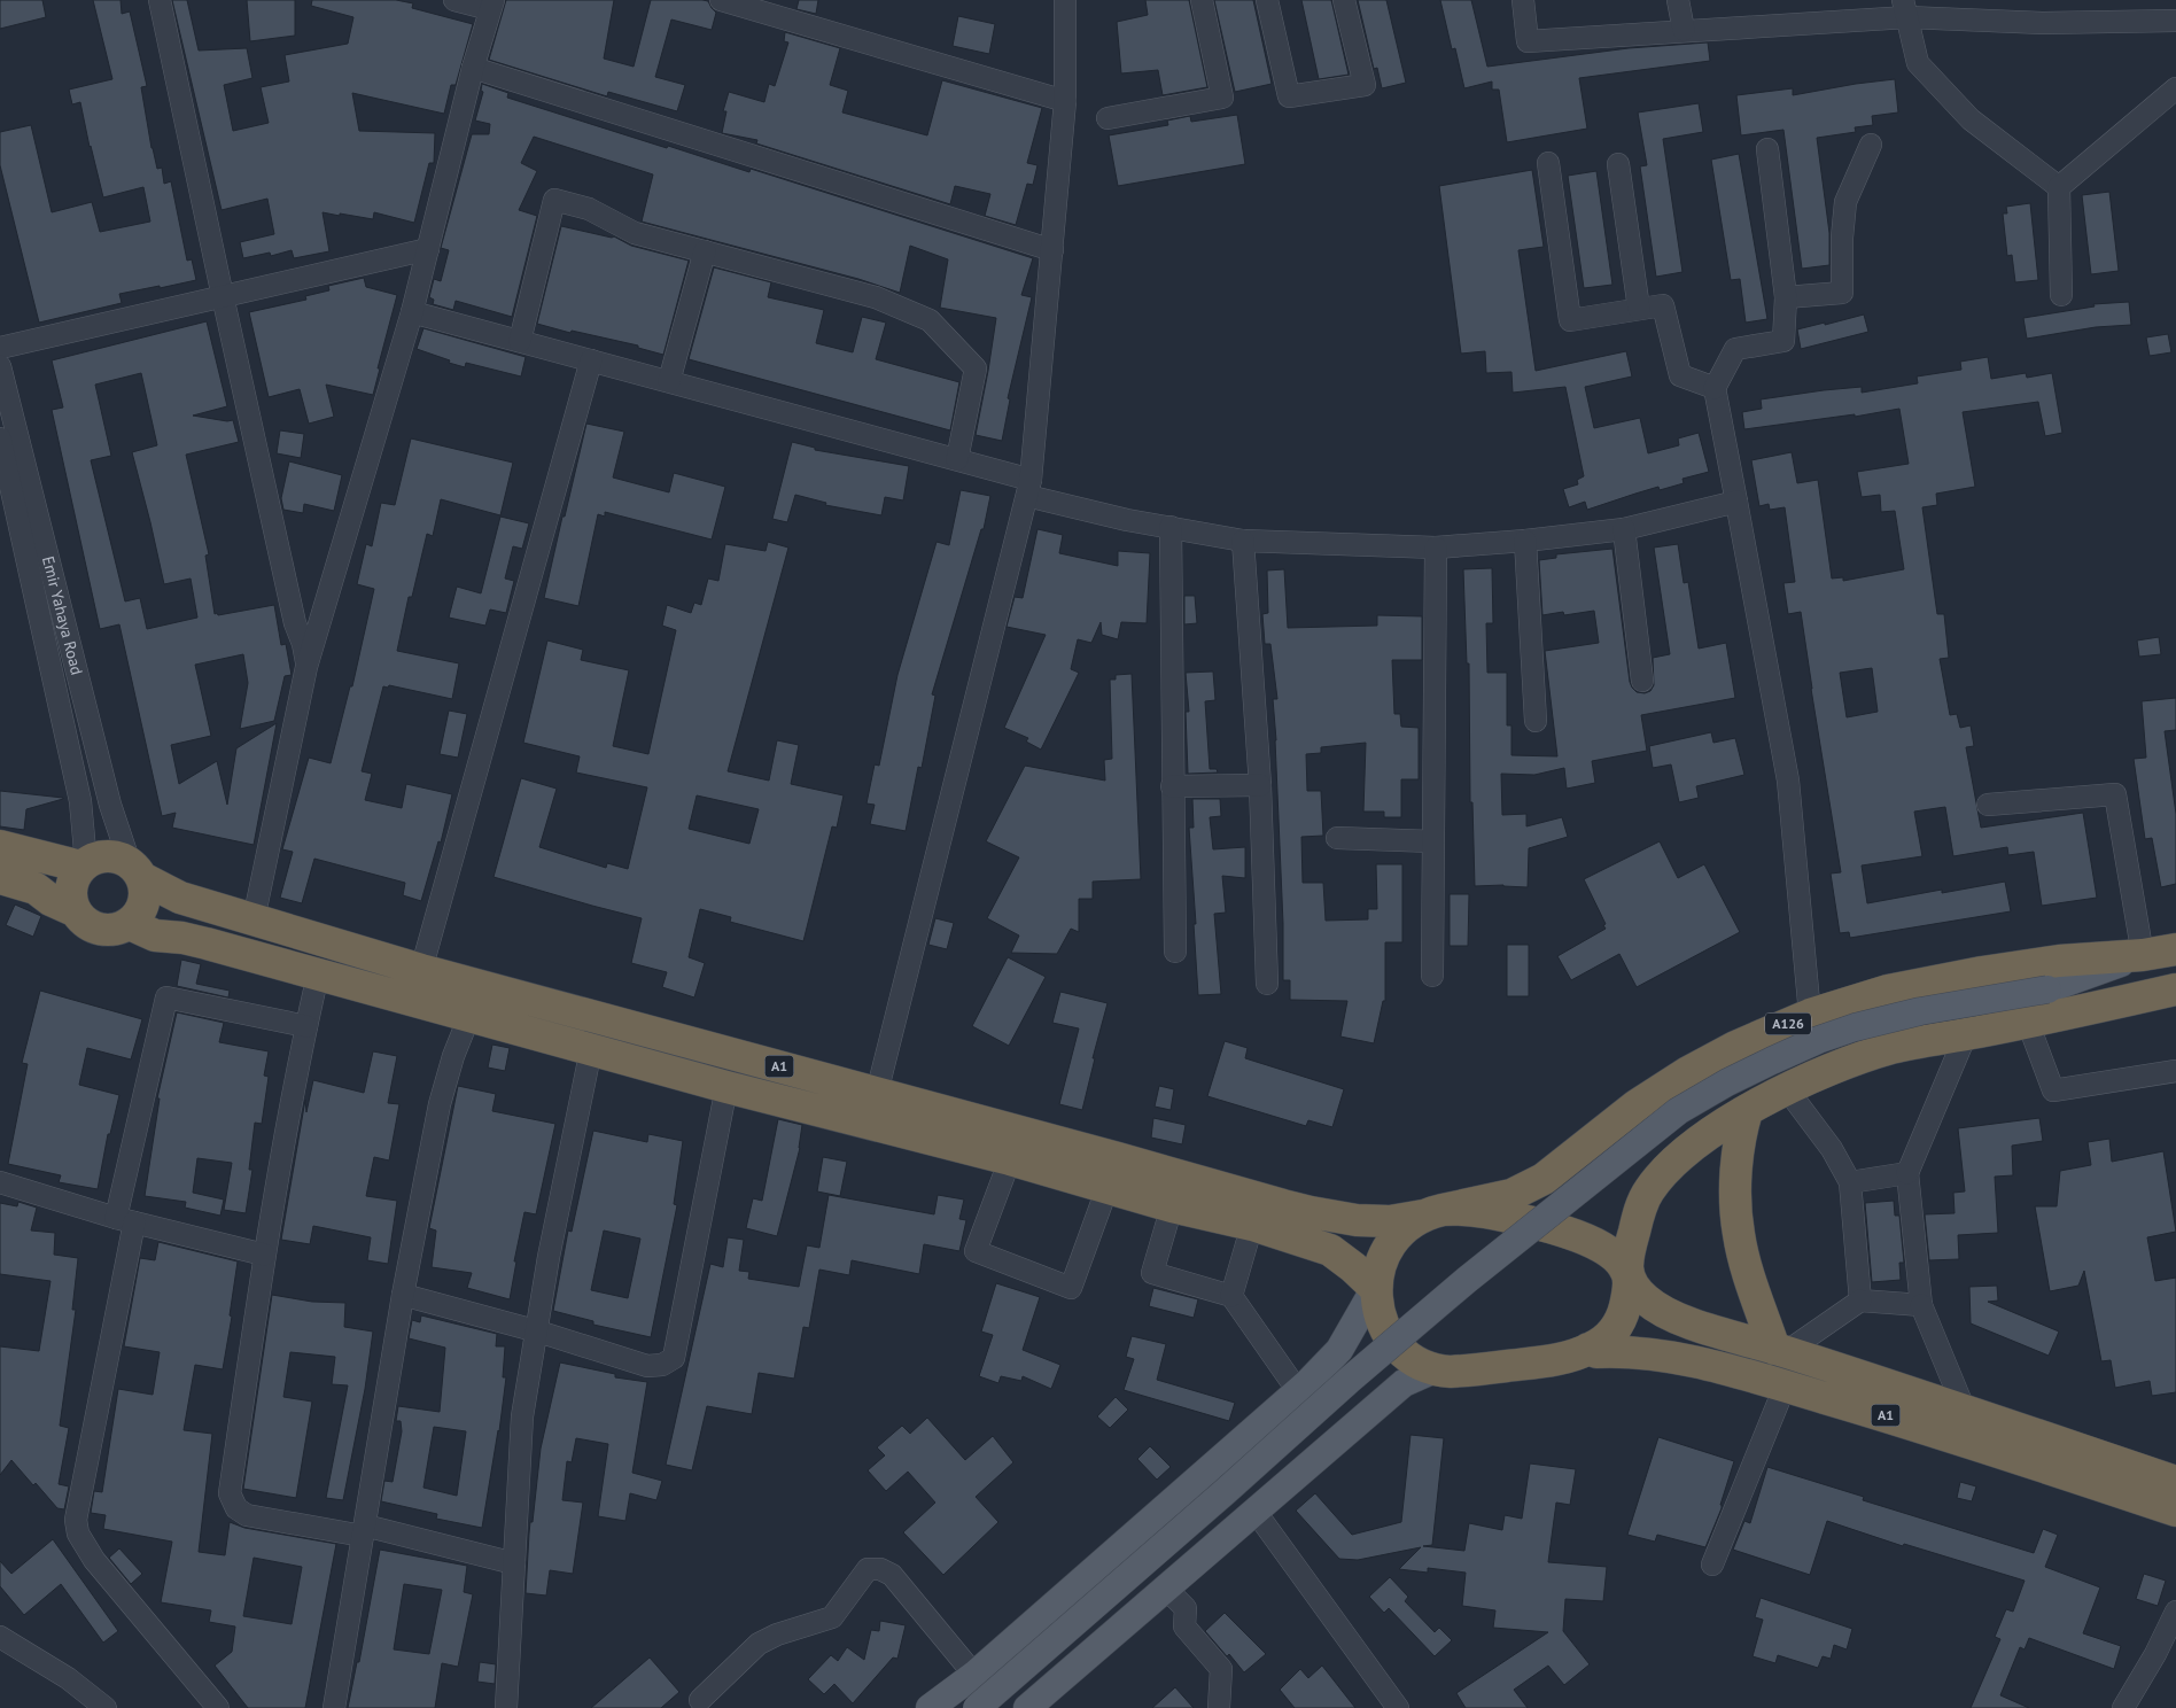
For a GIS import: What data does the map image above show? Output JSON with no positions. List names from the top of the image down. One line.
{"streets":{"highway":["A126","A1"],"street":["Emir Yahaya Road"]},"crossings":[["Emir Yahaya Road","A1"],["A126","A1"]]}
